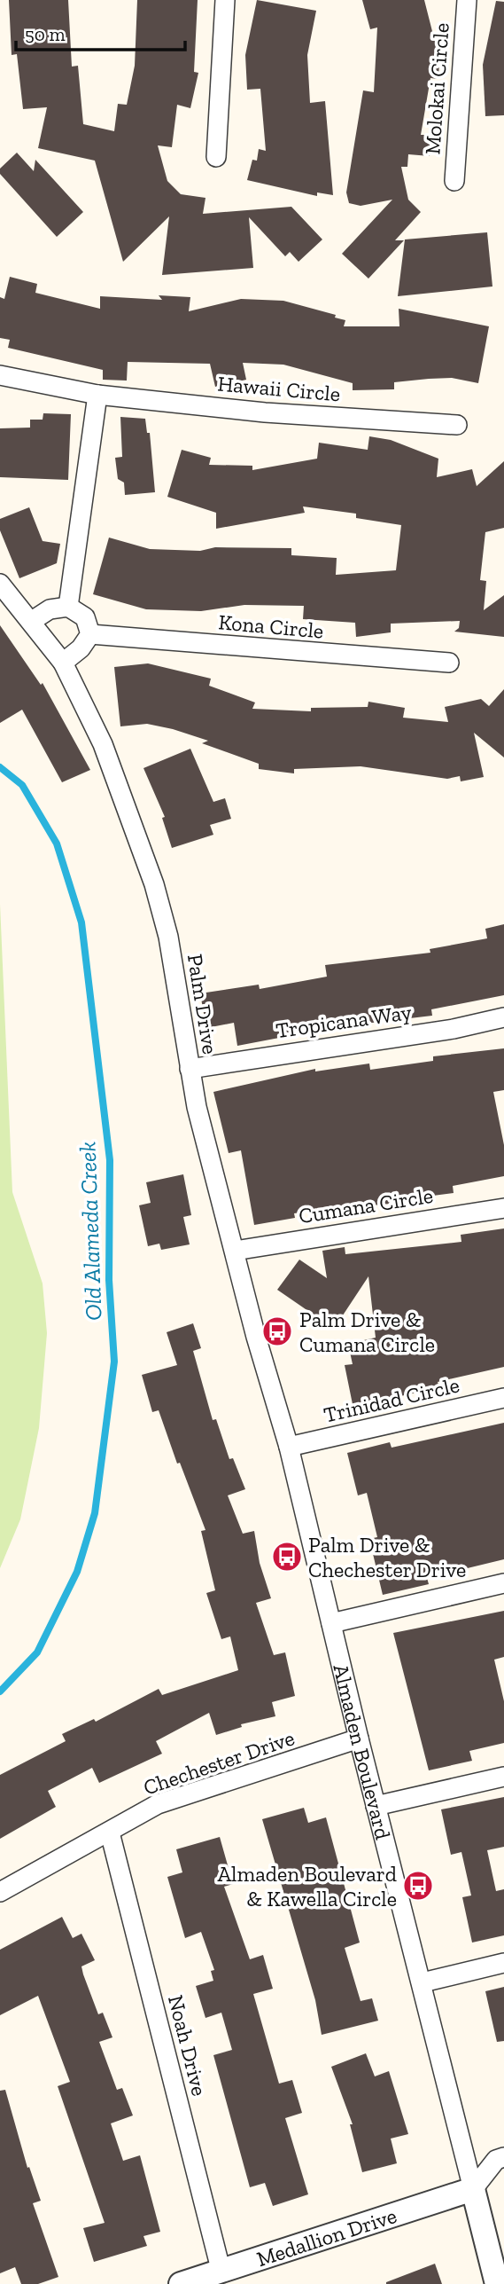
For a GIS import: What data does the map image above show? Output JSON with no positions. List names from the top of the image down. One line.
{"streets":{"street":["Molokai Circle","Hawaii Circle","Kona Circle","Palm Drive","Tropicana Way","Cumana Circle","Trinidad Circle","Almaden Boulevard","Chechester Drive","Noah Drive","Medallion Drive"]},"crossings":[["Palm Drive","Tropicana Way"],["Palm Drive","Cumana Circle"],["Palm Drive","Almaden Boulevard"],["Trinidad Circle","Almaden Boulevard"],["Almaden Boulevard","Chechester Drive"],["Almaden Boulevard","Medallion Drive"],["Chechester Drive","Noah Drive"],["Noah Drive","Medallion Drive"]],"water":["Old Alameda Creek"],"places":{"bus stop":["Palm Drive & Cumana Circle","Palm Drive & Chechester Drive","Almaden Boulevard & Kawella Circle"]},"scale_bar":"50 m"}
